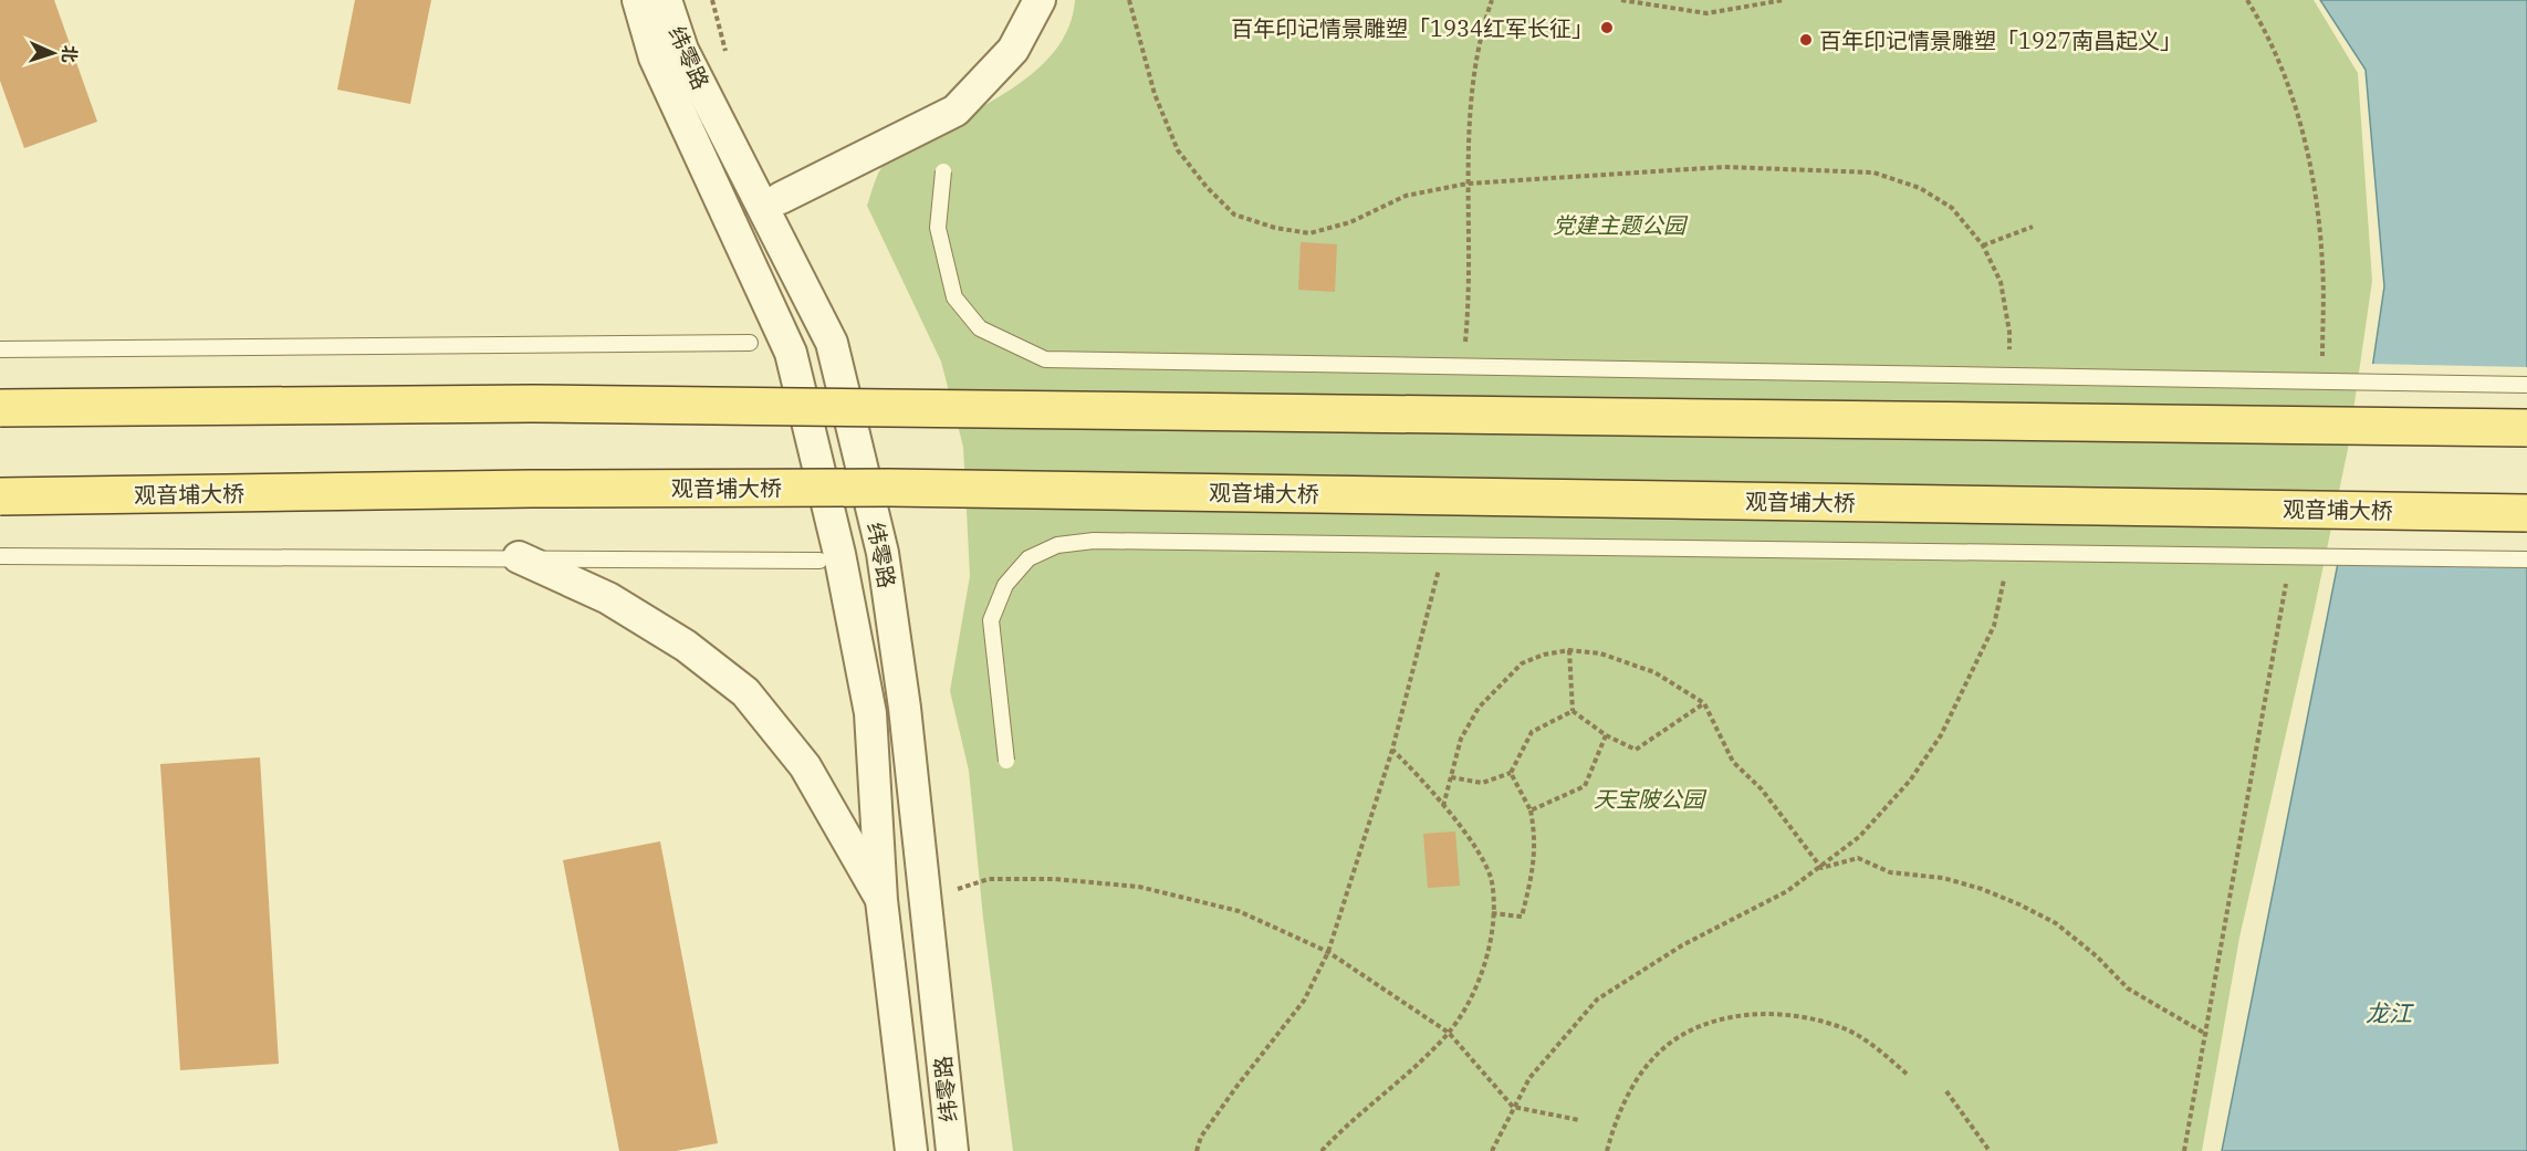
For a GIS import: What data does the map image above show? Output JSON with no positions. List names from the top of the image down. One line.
{"streets":{"main road":["观音埔大桥"],"street":["纬零路"]},"water":["龙江"],"parks":["党建主题公园","天宝陂公园"],"places":["百年印记情景雕塑「1934红军长征」","百年印记情景雕塑「1927南昌起义」"],"north":"right"}
